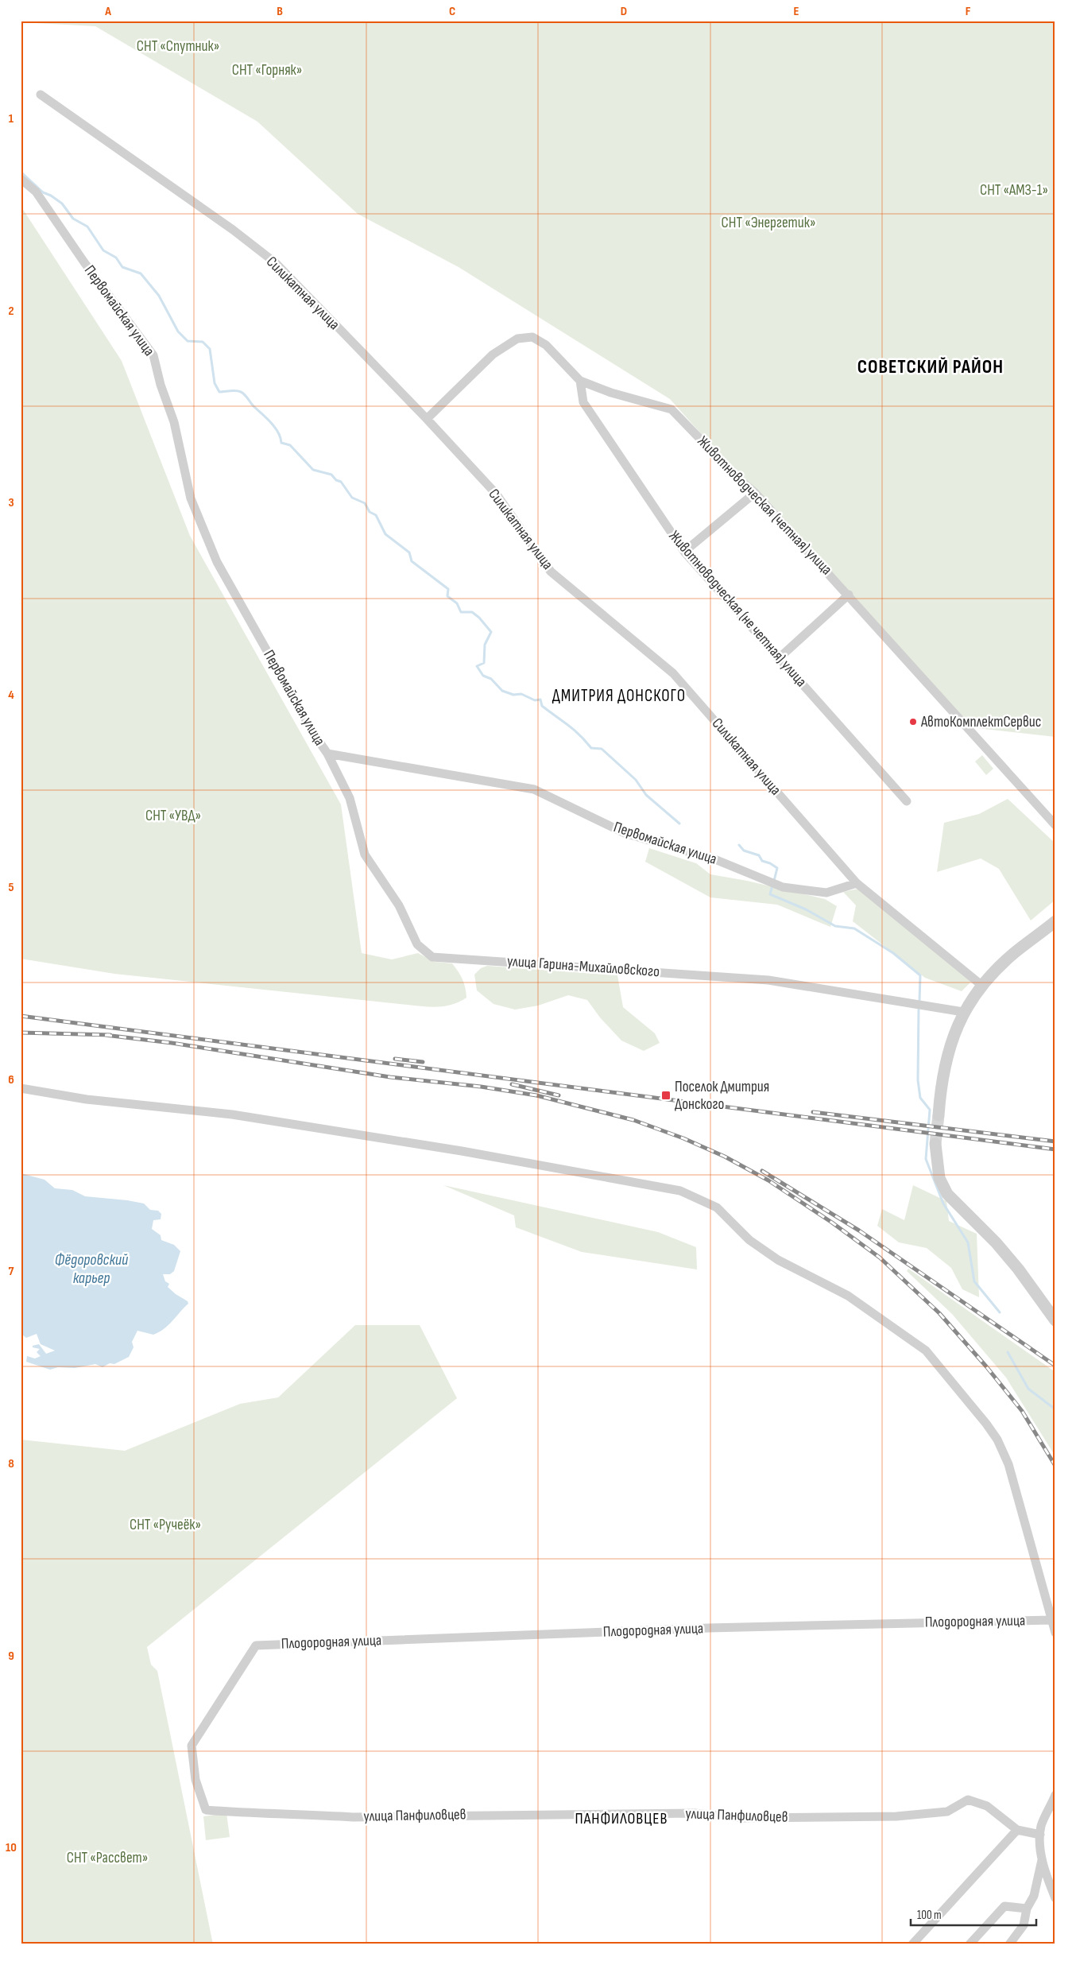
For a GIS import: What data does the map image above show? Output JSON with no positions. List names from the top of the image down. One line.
{"streets":{"street":["Силикатная улица","Первомайская улица","Животноводческая (четная) улица","Животноводческая (не четная) улица","улица Гарина-Михайловского","Плодородная улица","улица Панфиловцев"]},"crossings":[["Силикатная улица","Первомайская улица"],["Силикатная улица","Животноводческая (четная) улица"],["Первомайская улица","улица Гарина-Михайловского"],["Животноводческая (четная) улица","Животноводческая (не четная) улица"],["Плодородная улица","улица Панфиловцев"]],"districts":["СОВЕТСКИЙ РАЙОН","ДМИТРИЯ ДОНСКОГО","ПАНФИЛОВЦЕВ"],"water":["Фёдоровский карьер"],"parks":["СНТ «Спутник»","СНТ «Горняк»","СНТ «АМЗ-1»","СНТ «Энергетик»","СНТ «УВД»","СНТ «Ручеёк»","СНТ «Рассвет»"],"places":{"other":["АвтоКомплектСервис"],"transit":["Поселок Дмитрия Донского"]},"scale_bar":"100 m","grid":{"columns":["A","B","C","D","E","F"],"rows":["1","2","3","4","5","6","7","8","9","10"]}}
